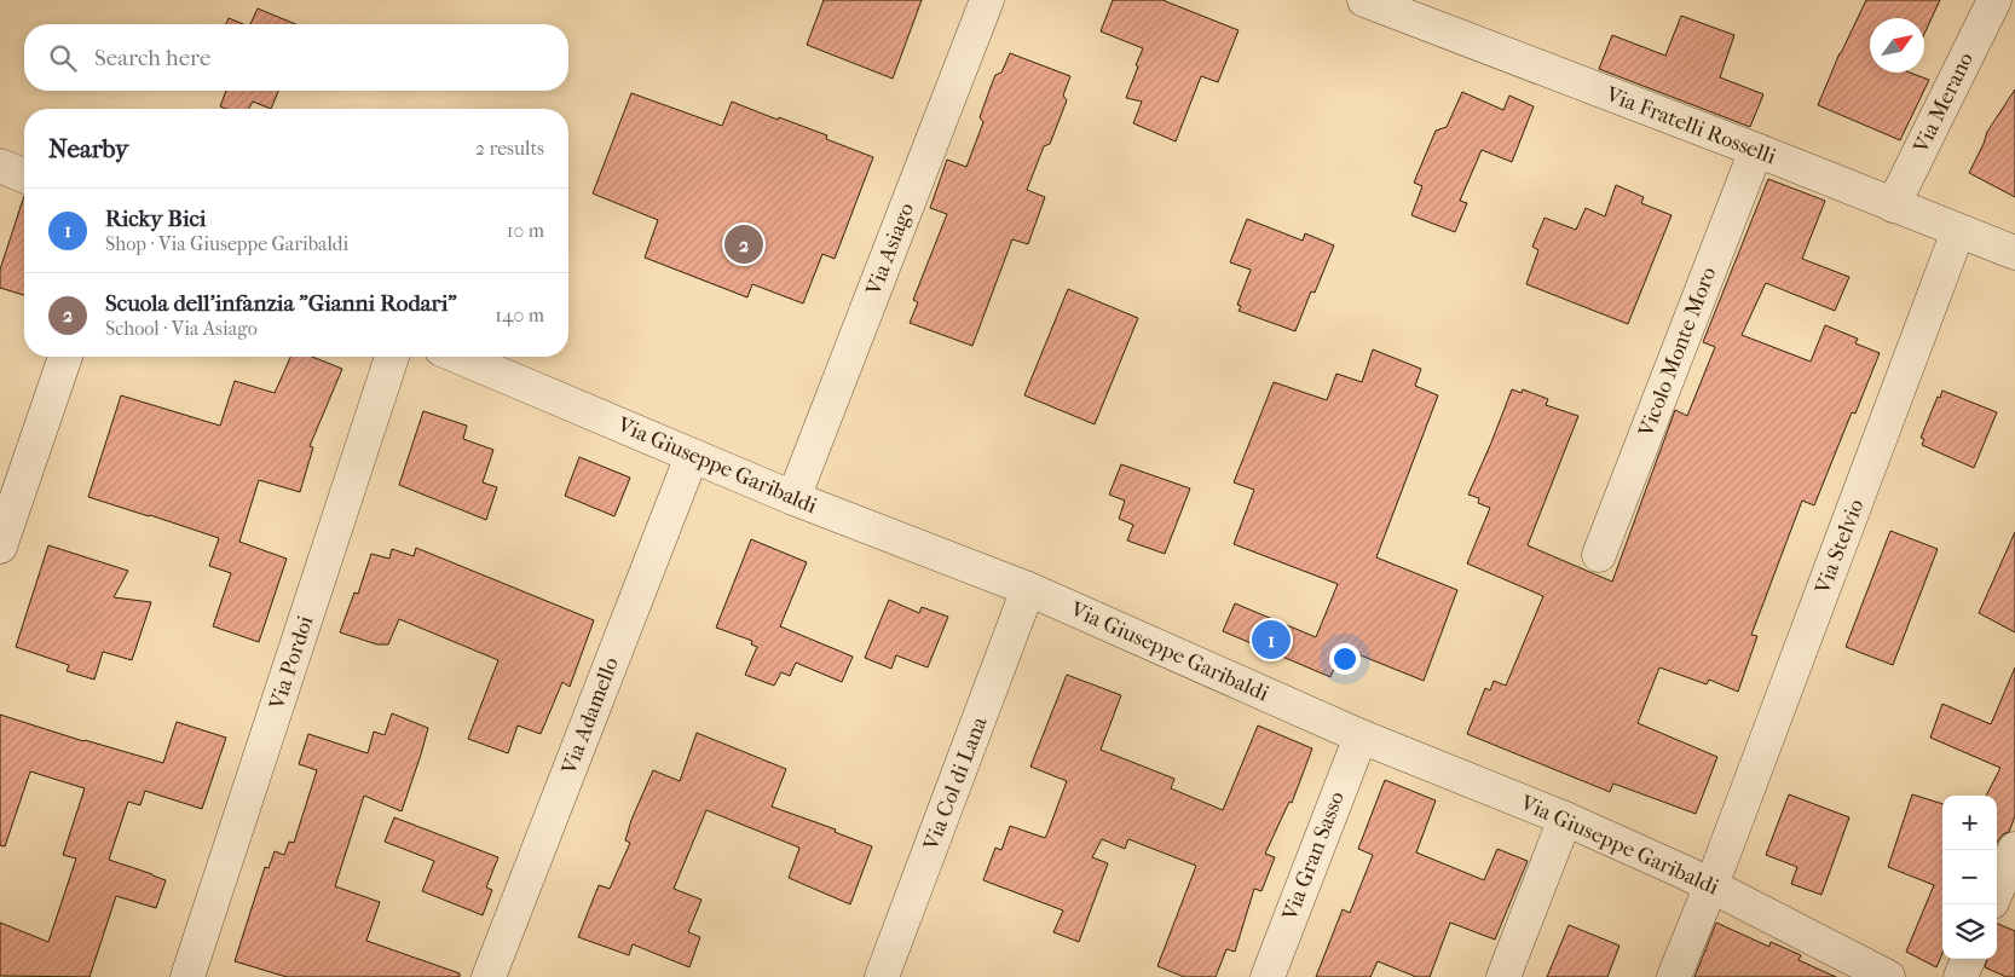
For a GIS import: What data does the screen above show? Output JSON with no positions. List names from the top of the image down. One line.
{"streets":{"street":["Via Merano","Via Fratelli Rosselli","Via Asiago","Vicolo Monte Moro","Via Giuseppe Garibaldi","Via Stelvio","Via Pordoi","Via Adamello","Via Col di Lana","Via Gran Sasso"]},"crossings":[["Via Merano","Via Fratelli Rosselli"],["Via Fratelli Rosselli","Vicolo Monte Moro"],["Via Fratelli Rosselli","Via Stelvio"],["Via Asiago","Via Giuseppe Garibaldi"],["Via Giuseppe Garibaldi","Via Stelvio"],["Via Giuseppe Garibaldi","Via Adamello"],["Via Giuseppe Garibaldi","Via Col di Lana"],["Via Giuseppe Garibaldi","Via Gran Sasso"]],"north":"top right","page":{"search":"Search here","heading":["Nearby","2 results"],"list":[{"mark":"1","name":"Ricky Bici","note":"Shop · Via Giuseppe Garibaldi","value":"10 m"},{"mark":"2","name":"Scuola dell'infanzia \"Gianni Rodari\"","note":"School · Via Asiago","value":"140 m"}],"pins":["2","1"],"map_buttons":["+","−"]}}
